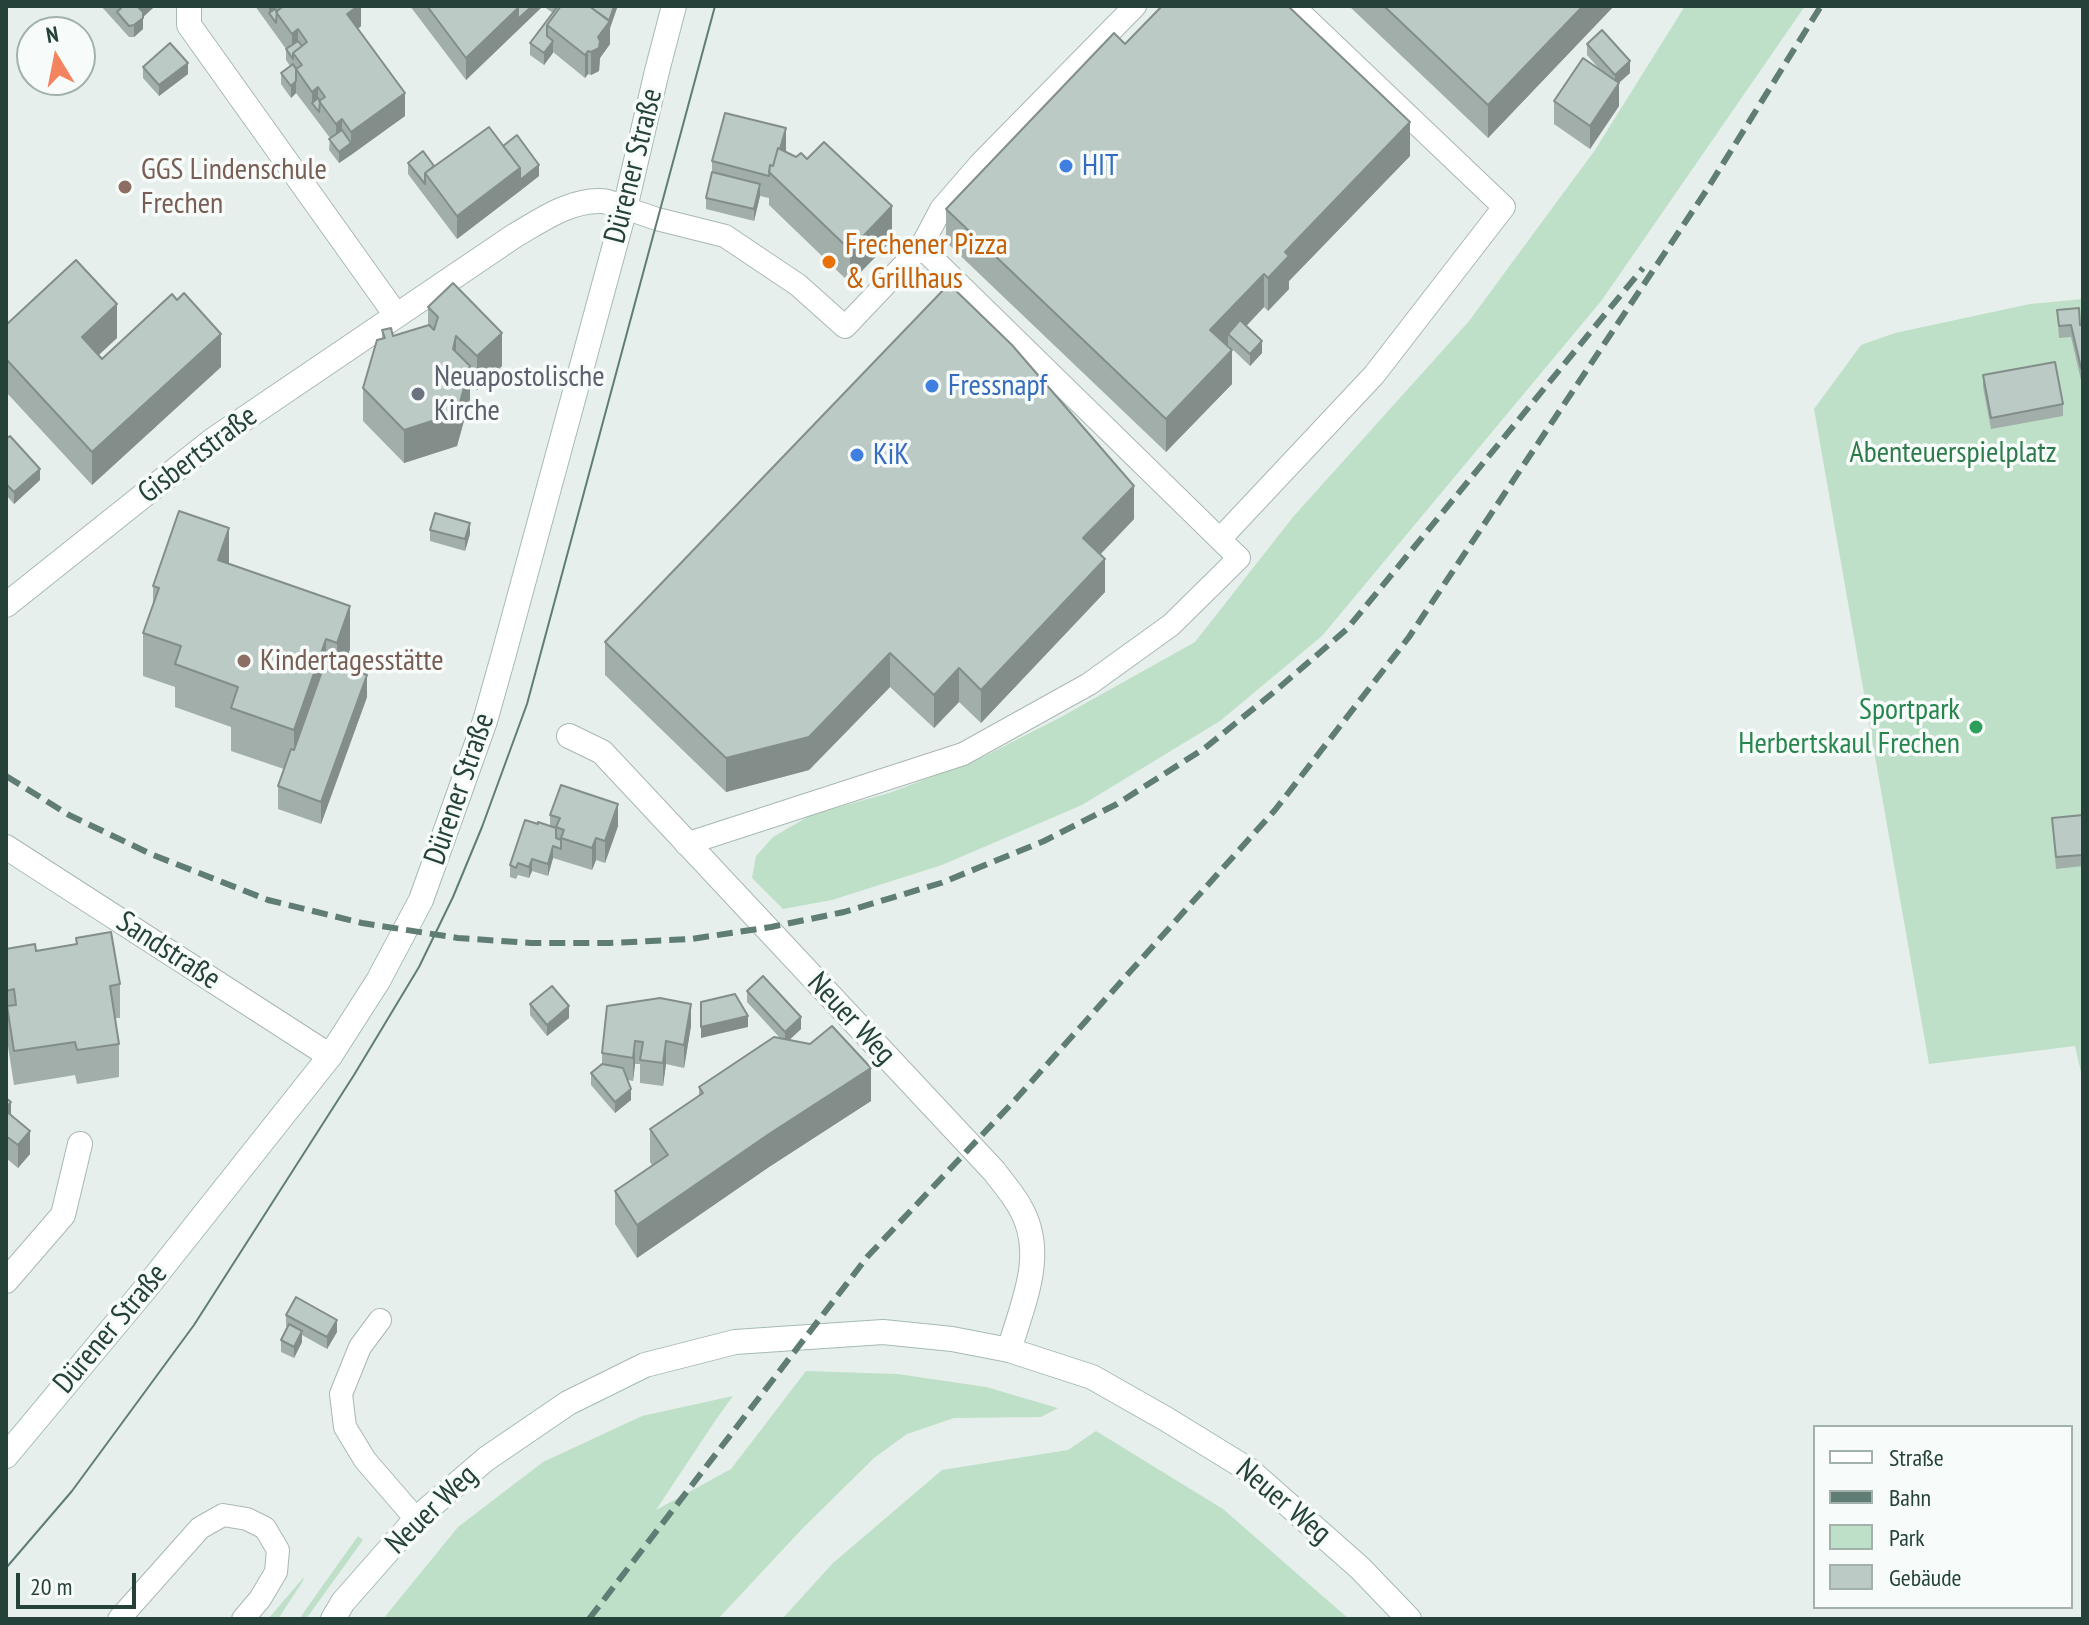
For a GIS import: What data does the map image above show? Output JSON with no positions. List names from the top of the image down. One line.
{"streets":{"main road":["Dürener Straße","Gisbertstraße","Sandstraße","Neuer Weg"]},"crossings":[["Dürener Straße","Gisbertstraße"],["Dürener Straße","Sandstraße"]],"parks":["Abenteuerspielplatz"],"places":["HIT","GGS Lindenschule Frechen","Frechener Pizza & Grillhaus","Fressnapf","Neuapostolische Kirche","KiK","Kindertagesstätte","Sportpark Herbertskaul Frechen"],"legend":["Straße","Bahn","Park","Gebäude"],"scale_bar":"20 m","north":"top"}
